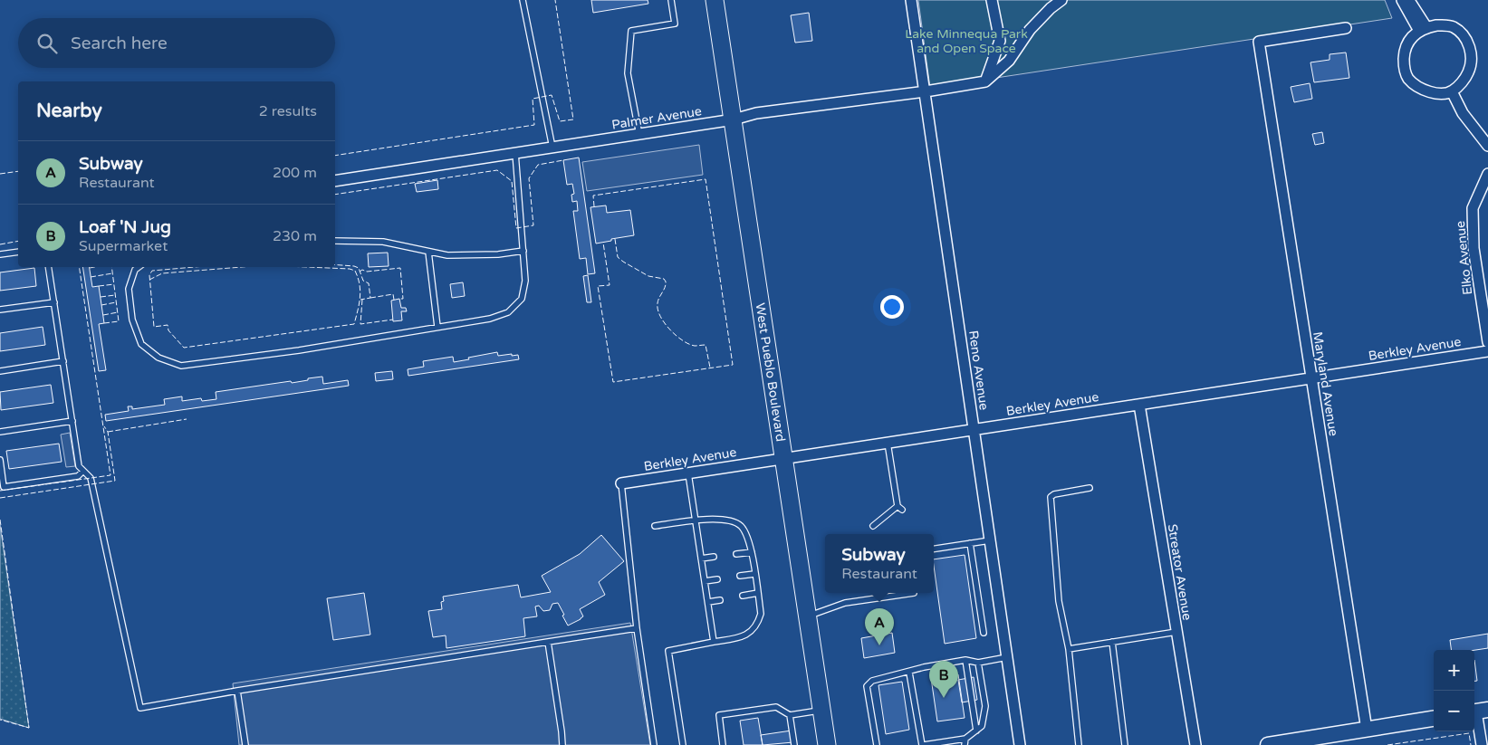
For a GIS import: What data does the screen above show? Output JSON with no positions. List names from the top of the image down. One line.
{"streets":{"main road":["West Pueblo Boulevard"],"street":["Palmer Avenue","Elko Avenue","Berkley Avenue","Reno Avenue","Maryland Avenue","Streator Avenue"]},"crossings":[["Palmer Avenue","Reno Avenue"],["Palmer Avenue","West Pueblo Boulevard"],["Berkley Avenue","Reno Avenue"],["Berkley Avenue","West Pueblo Boulevard"],["Berkley Avenue","Maryland Avenue"],["Berkley Avenue","Streator Avenue"]],"parks":["Lake Minnequa Park and Open Space"],"page":{"search":"Search here","heading":["Nearby","2 results"],"list":[{"mark":"A","name":"Subway","note":"Restaurant","value":"200 m"},{"mark":"B","name":"Loaf 'N Jug","note":"Supermarket","value":"230 m"}],"popup":["Subway","Restaurant"],"pins":["A","B"],"map_buttons":["+","−"]}}
